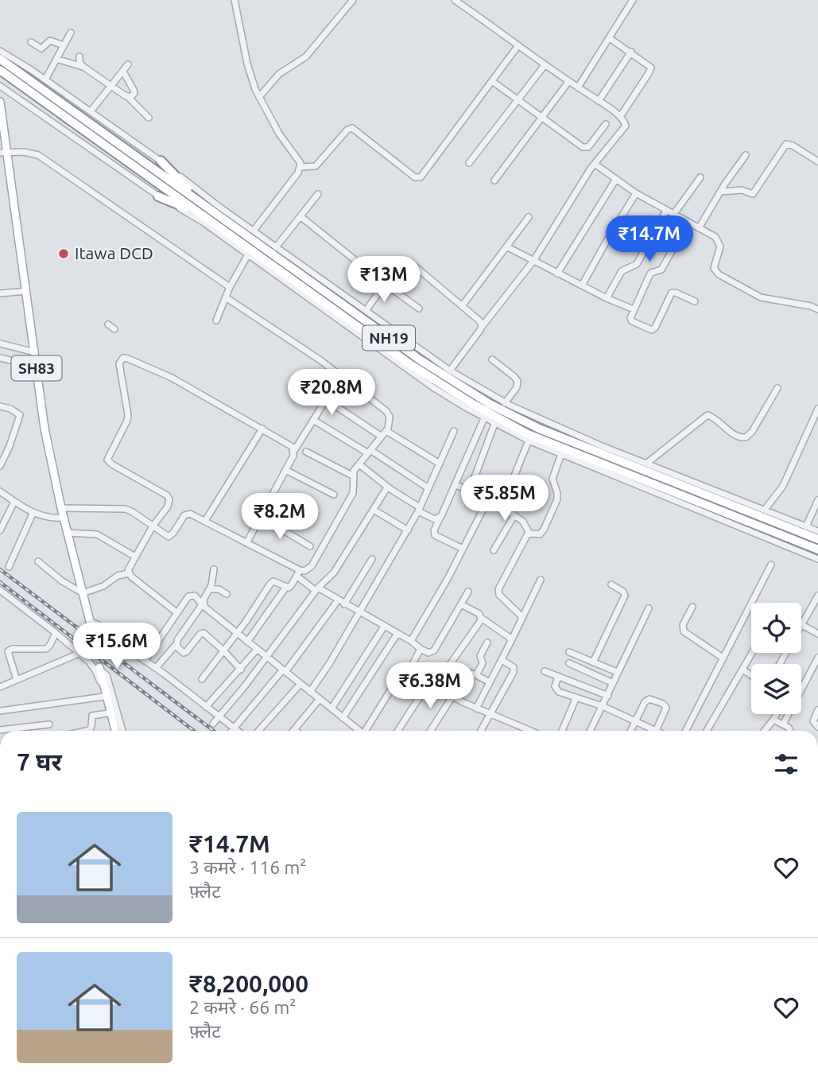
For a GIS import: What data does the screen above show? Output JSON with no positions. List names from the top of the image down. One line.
{"streets":{"highway":["NH19"],"main road":["SH83"]},"places":["Itawa DCD"],"page":{"price":["₹14.7M","₹13M","₹20.8M","₹5.85M","₹8.2M","₹15.6M","₹6.38M"],"heading":"7 घर","list":[{"name":"₹14.7M","note":"3 कमरे · 116 m² · फ़्लैट"},{"name":"₹8,200,000","note":"2 कमरे · 66 m² · फ़्लैट"}]}}
